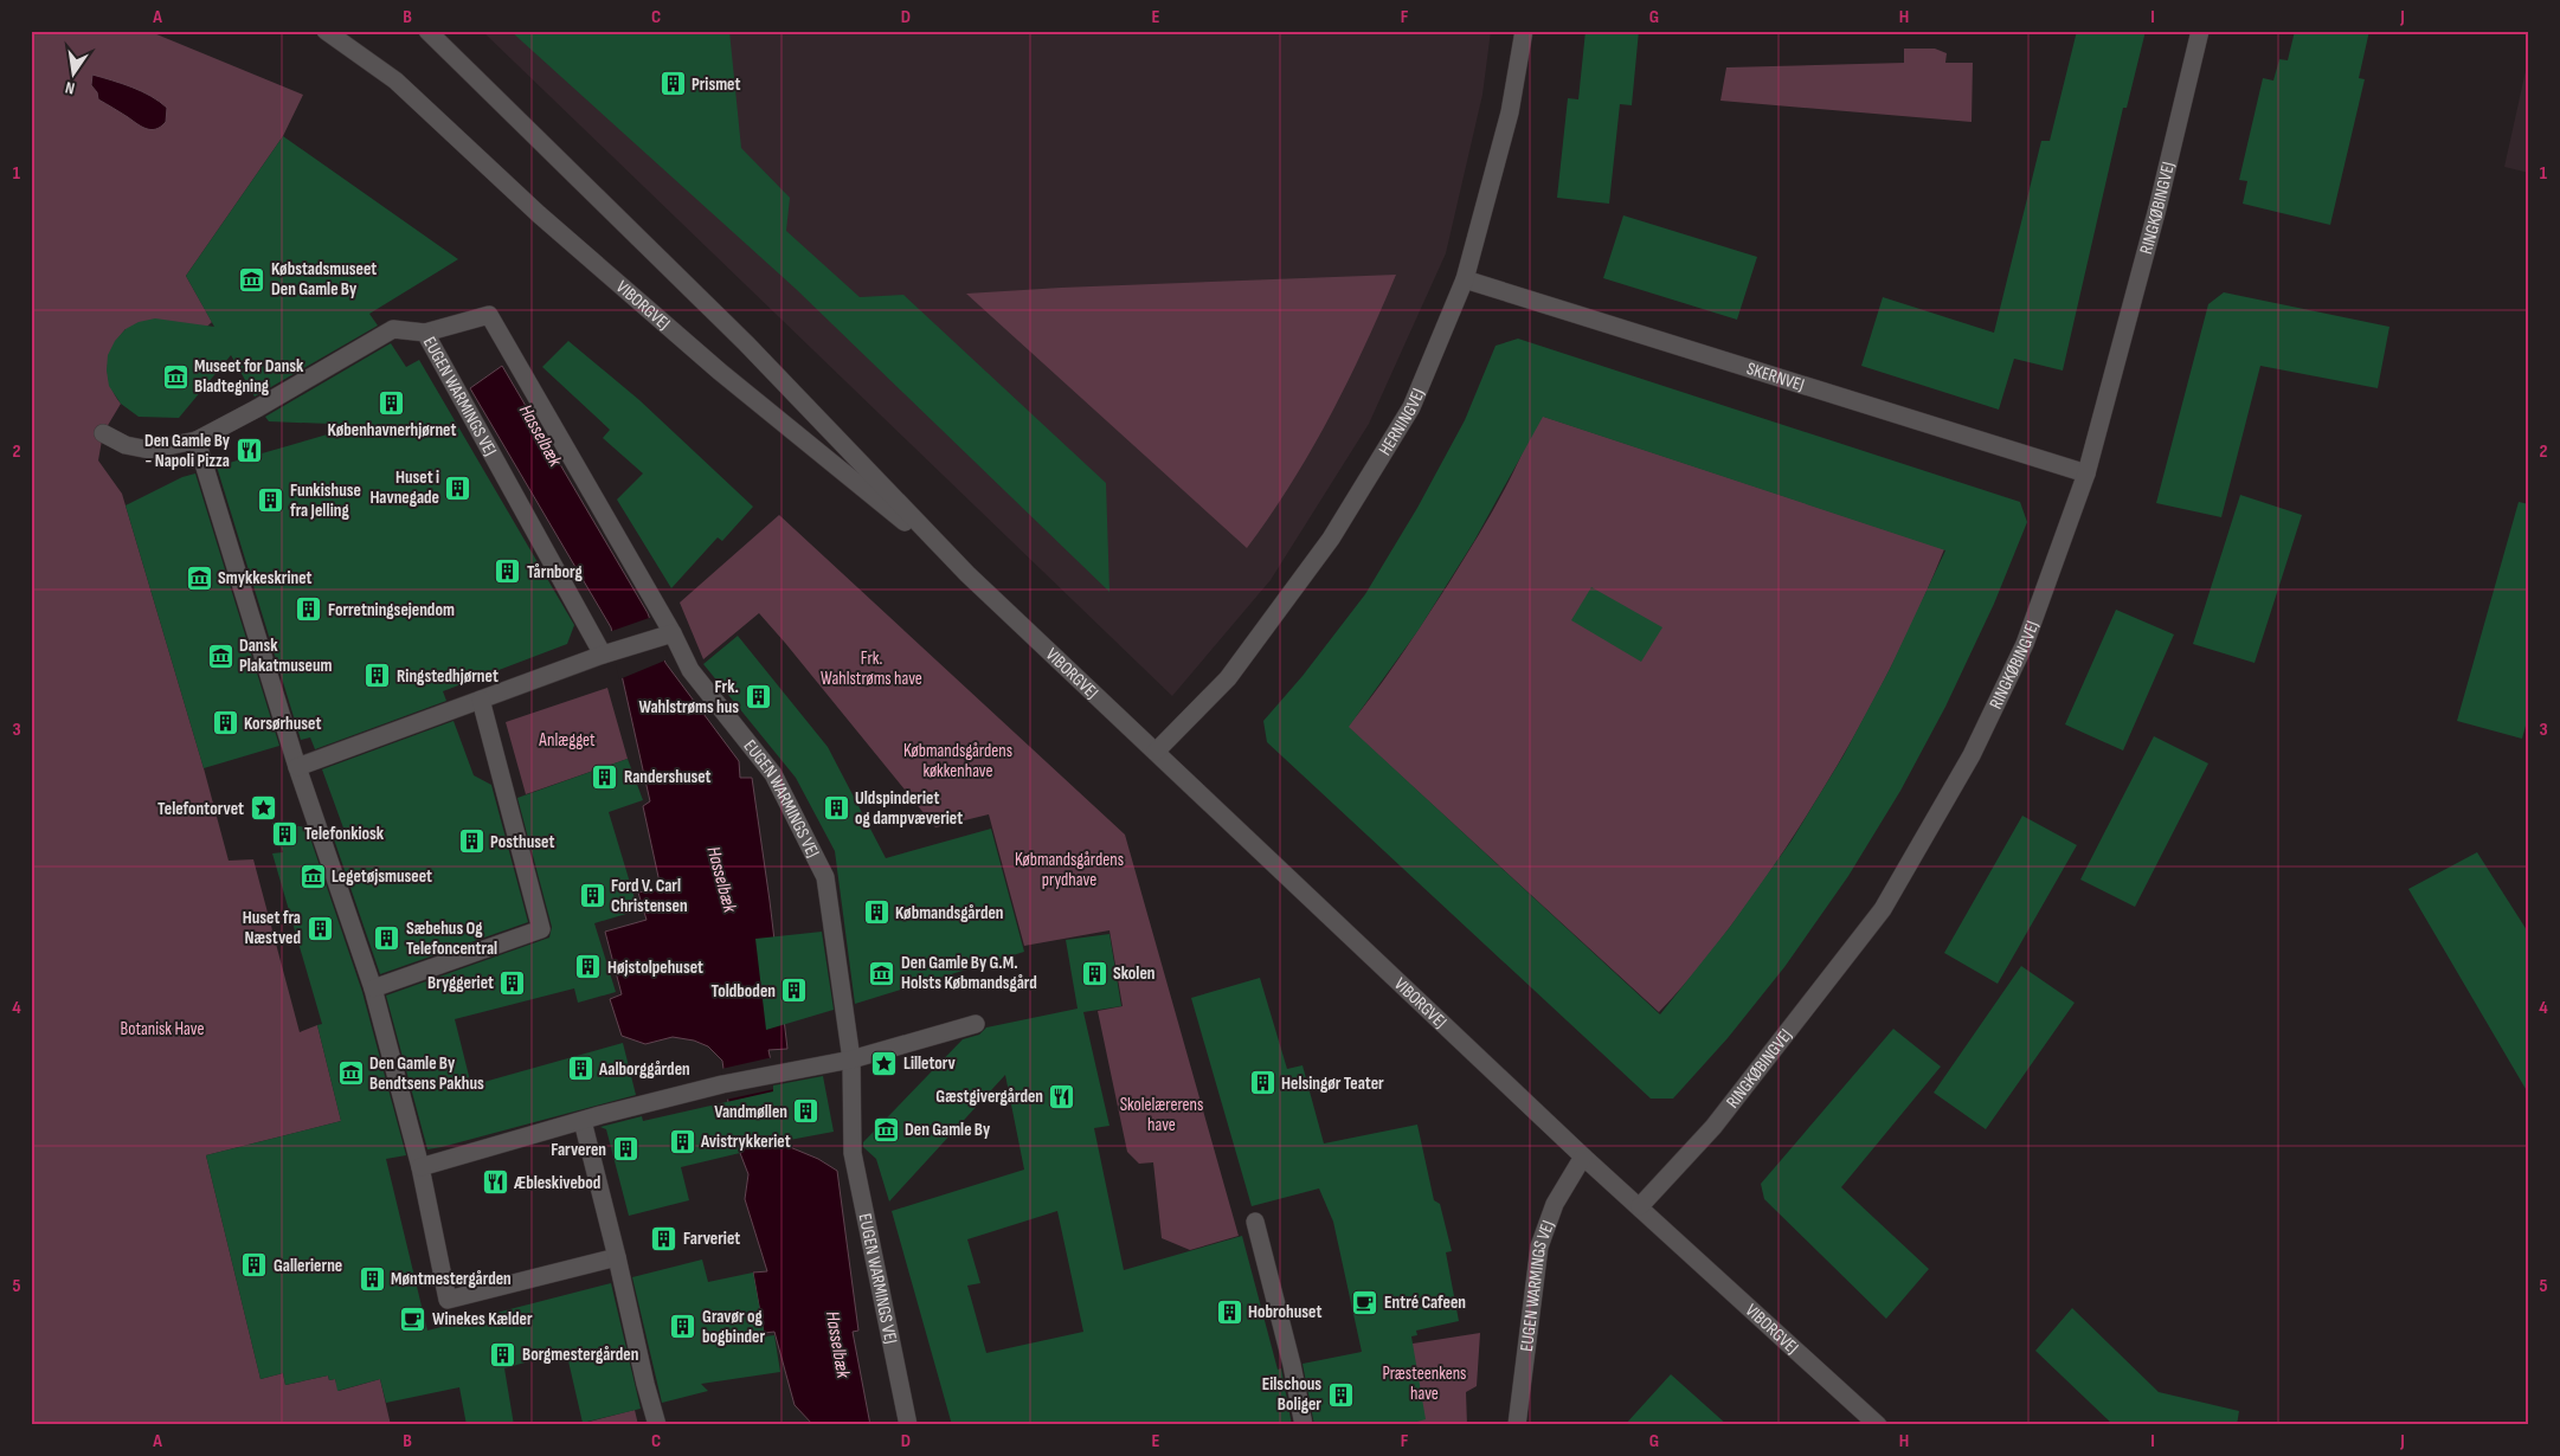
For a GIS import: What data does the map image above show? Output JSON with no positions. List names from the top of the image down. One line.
{"streets":{"street":["RINGKØBINGVEJ","VIBORGVEJ","SKERNVEJ","EUGEN WARMINGS VEJ","HERNINGVEJ"]},"crossings":[["RINGKØBINGVEJ","VIBORGVEJ"],["RINGKØBINGVEJ","SKERNVEJ"],["VIBORGVEJ","EUGEN WARMINGS VEJ"],["VIBORGVEJ","HERNINGVEJ"],["SKERNVEJ","HERNINGVEJ"]],"water":["Hasselbæk"],"parks":["Frk. Wahlstrøms have","Anlægget","Købmandsgårdens køkkenhave","Købmandsgårdens prydhave","Botanisk Have","Skolelærerens have","Præsteenkens have"],"places":{"building":["Prismet","Københavnerhjørnet","Huset i Havnegade","Funkishuse fra Jelling","Tårnborg","Forretningsejendom","Ringstedhjørnet","Frk. Wahlstrøms hus","Korsørhuset","Randershuset","Uldspinderiet og dampvæveriet","Telefonkiosk","Posthuset","Ford V. Carl Christensen","Købmandsgården","Huset fra Næstved","Sæbehus Og Telefoncentral","Højstolpehuset","Skolen","Bryggeriet","Toldboden","Aalborggården","Helsingør Teater","Vandmøllen","Avistrykkeriet","Farveren","Farveriet","Gallerierne","Møntmestergården","Hobrohuset","Gravør og bogbinder","Borgmestergården","Eilschous Boliger"],"museum":["Købstadsmuseet Den Gamle By","Museet for Dansk Bladtegning","Smykkeskrinet","Dansk Plakatmuseum","Legetøjsmuseet","Den Gamle By G.M. Holsts Købmandsgård","Den Gamle By Bendtsens Pakhus","Den Gamle By"],"restaurant":["Den Gamle By - Napoli Pizza","Gæstgivergården","Æbleskivebod"],"place":["Telefontorvet","Lilletorv"],"cafe":["Entré Cafeen","Winekes Kælder"]},"north":"bottom","grid":{"columns":["A","B","C","D","E","F","G","H","I","J"],"rows":["1","2","3","4","5"]}}
